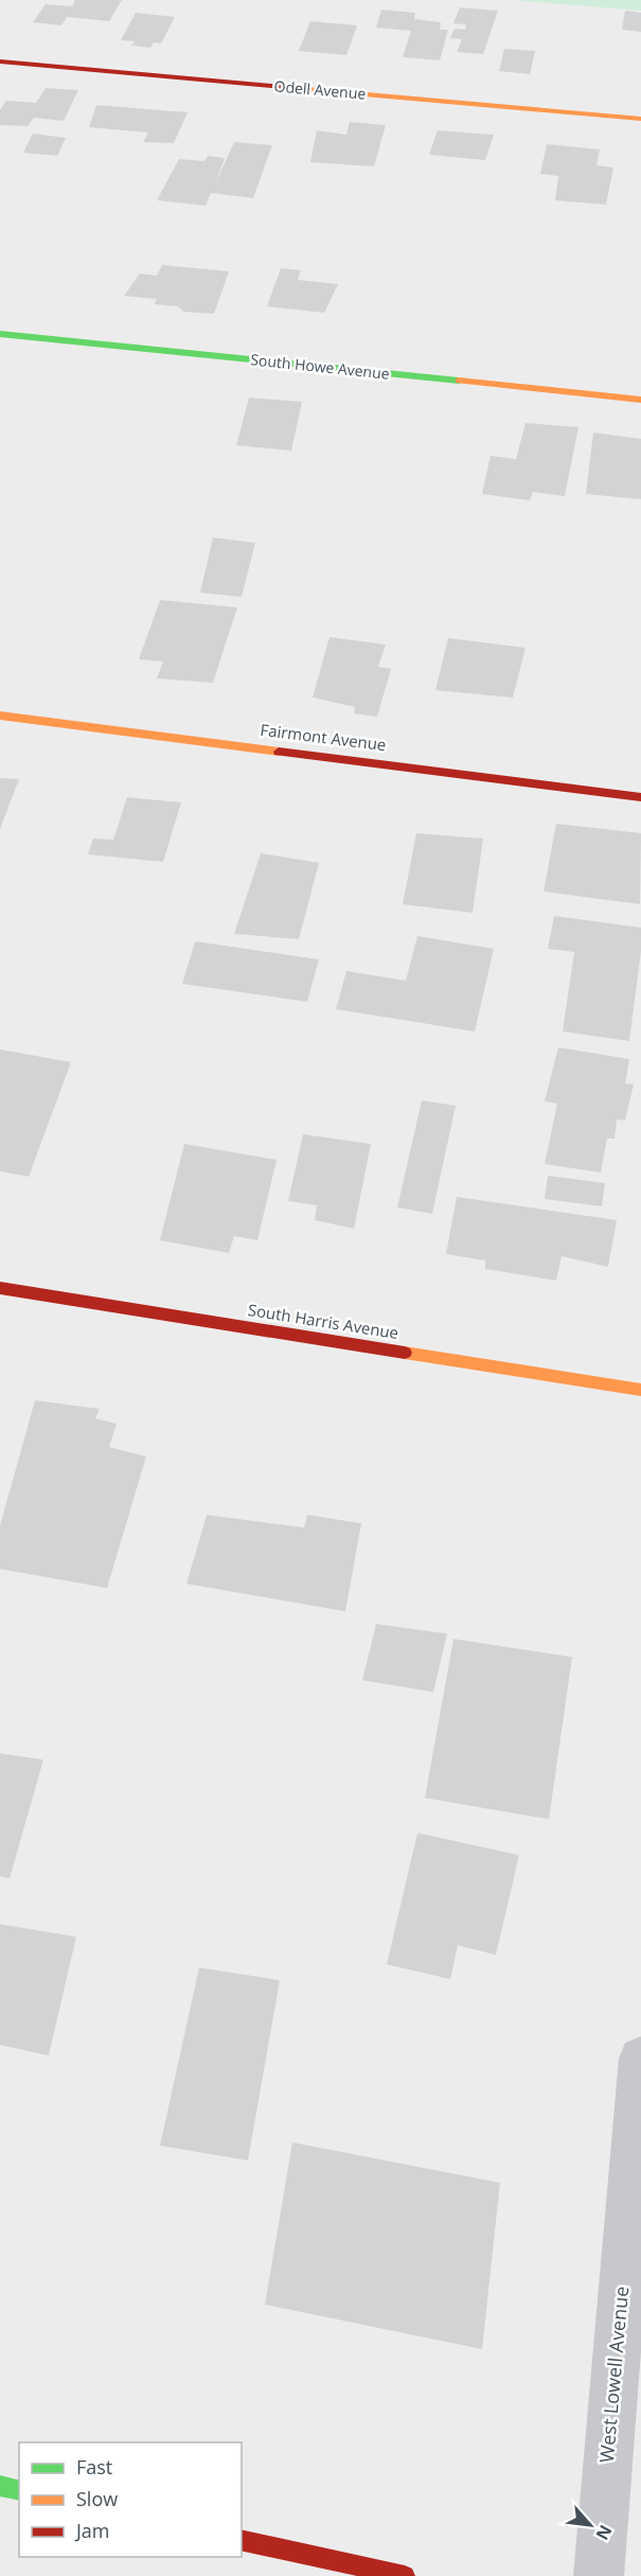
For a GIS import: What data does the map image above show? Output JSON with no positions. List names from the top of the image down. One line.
{"streets":{"street":["Odell Avenue","South Howe Avenue","Fairmont Avenue","South Harris Avenue","West Lowell Avenue"]},"legend":["Fast","Slow","Jam"],"north":"bottom right"}
